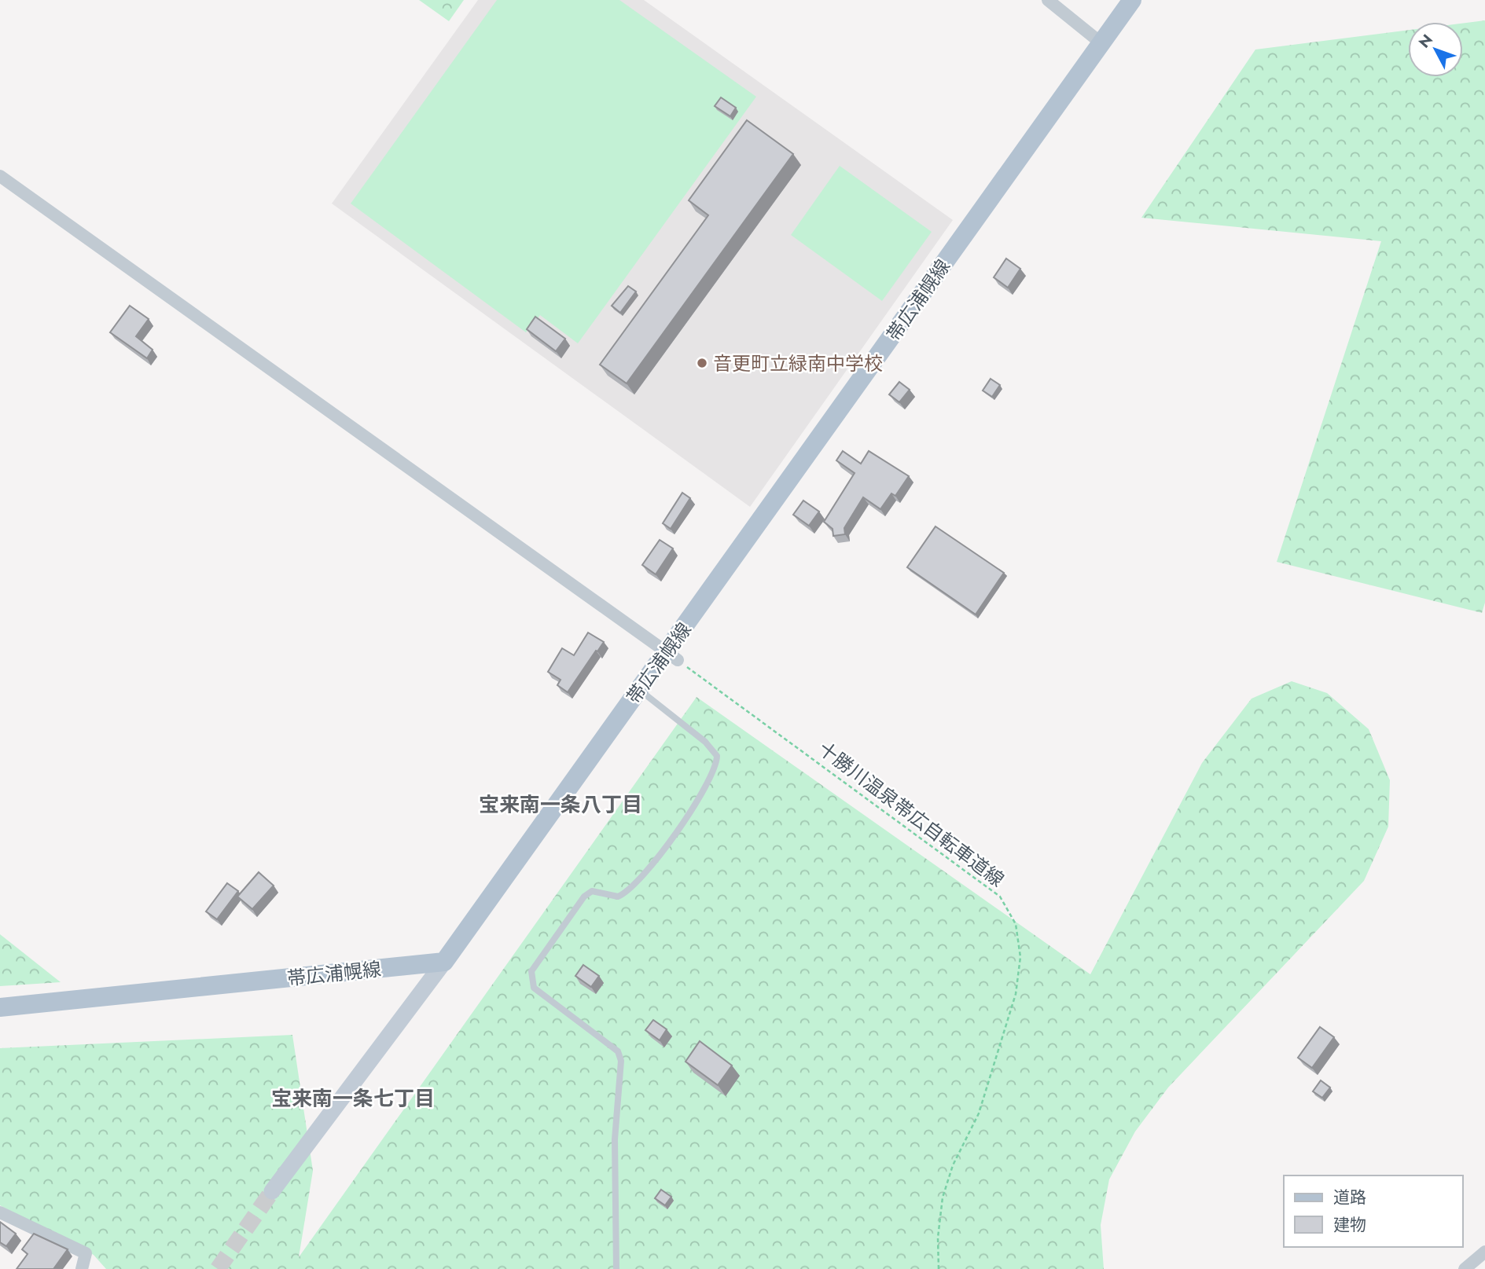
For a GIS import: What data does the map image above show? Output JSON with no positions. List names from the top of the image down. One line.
{"streets":{"main road":["帯広浦幌線"],"path":["十勝川温泉帯広自転車道線"]},"crossings":[["帯広浦幌線","十勝川温泉帯広自転車道線"]],"districts":["宝来南一条八丁目","宝来南一条七丁目"],"places":["音更町立緑南中学校"],"legend":["道路","建物"],"north":"top left"}
